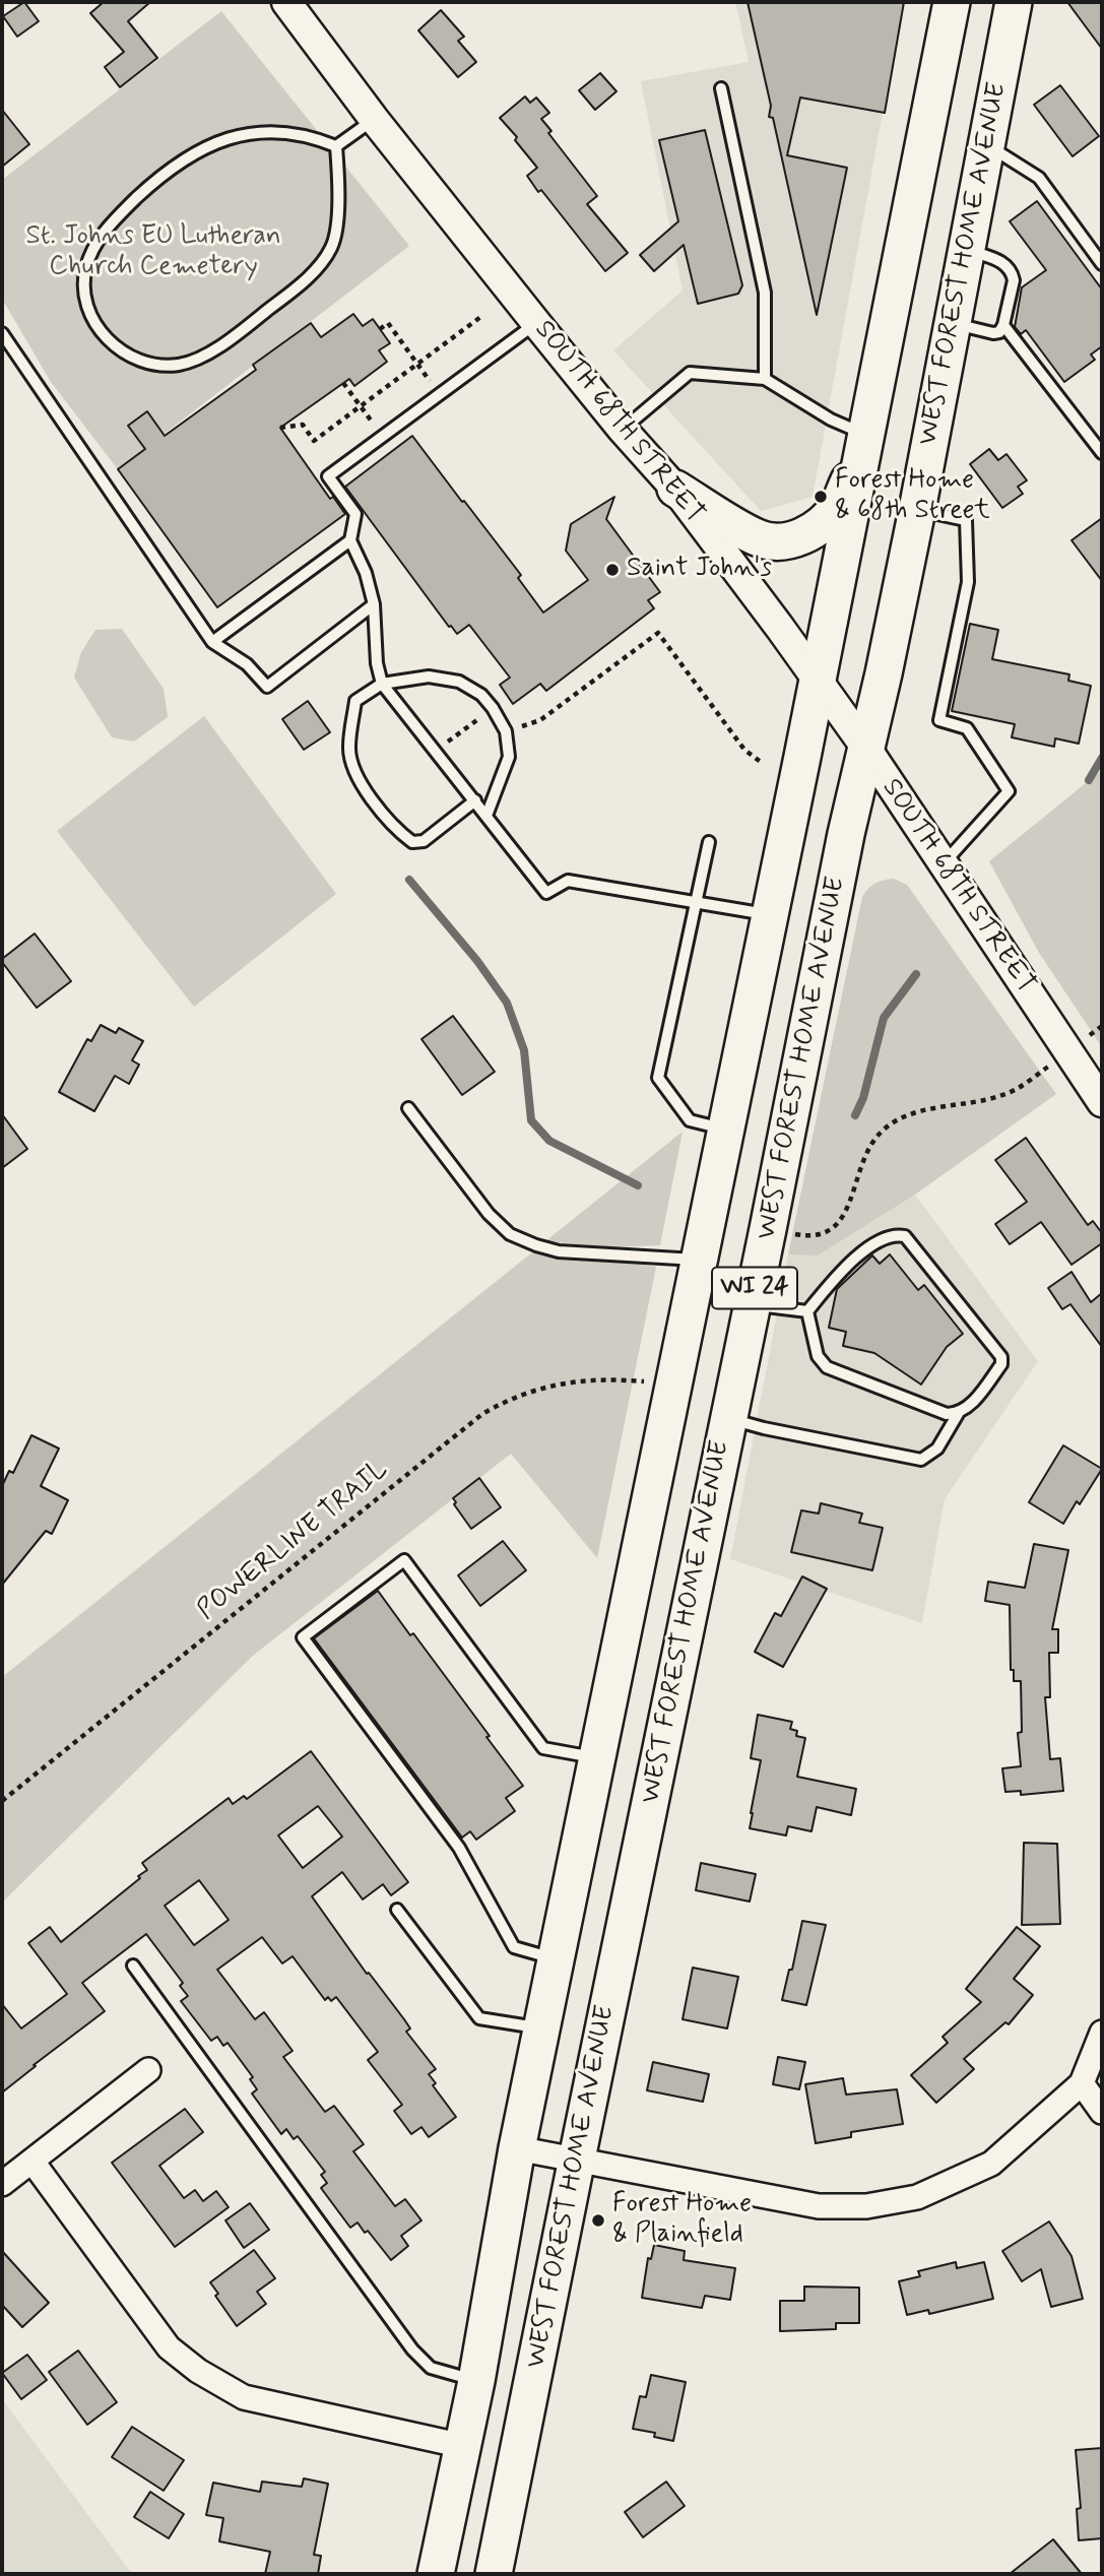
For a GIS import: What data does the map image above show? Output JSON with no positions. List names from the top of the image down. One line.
{"streets":{"main road":["WEST FOREST HOME AVENUE","WI 24"],"street":["SOUTH 68TH STREET"],"path":["POWERLINE TRAIL"]},"crossings":[["WEST FOREST HOME AVENUE","SOUTH 68TH STREET"],["SOUTH 68TH STREET","WI 24"]],"parks":["St. Johns EU Lutheran Church Cemetery"],"places":["Forest Home & 68th Street","Saint John's","Forest Home & Plainfield"]}
